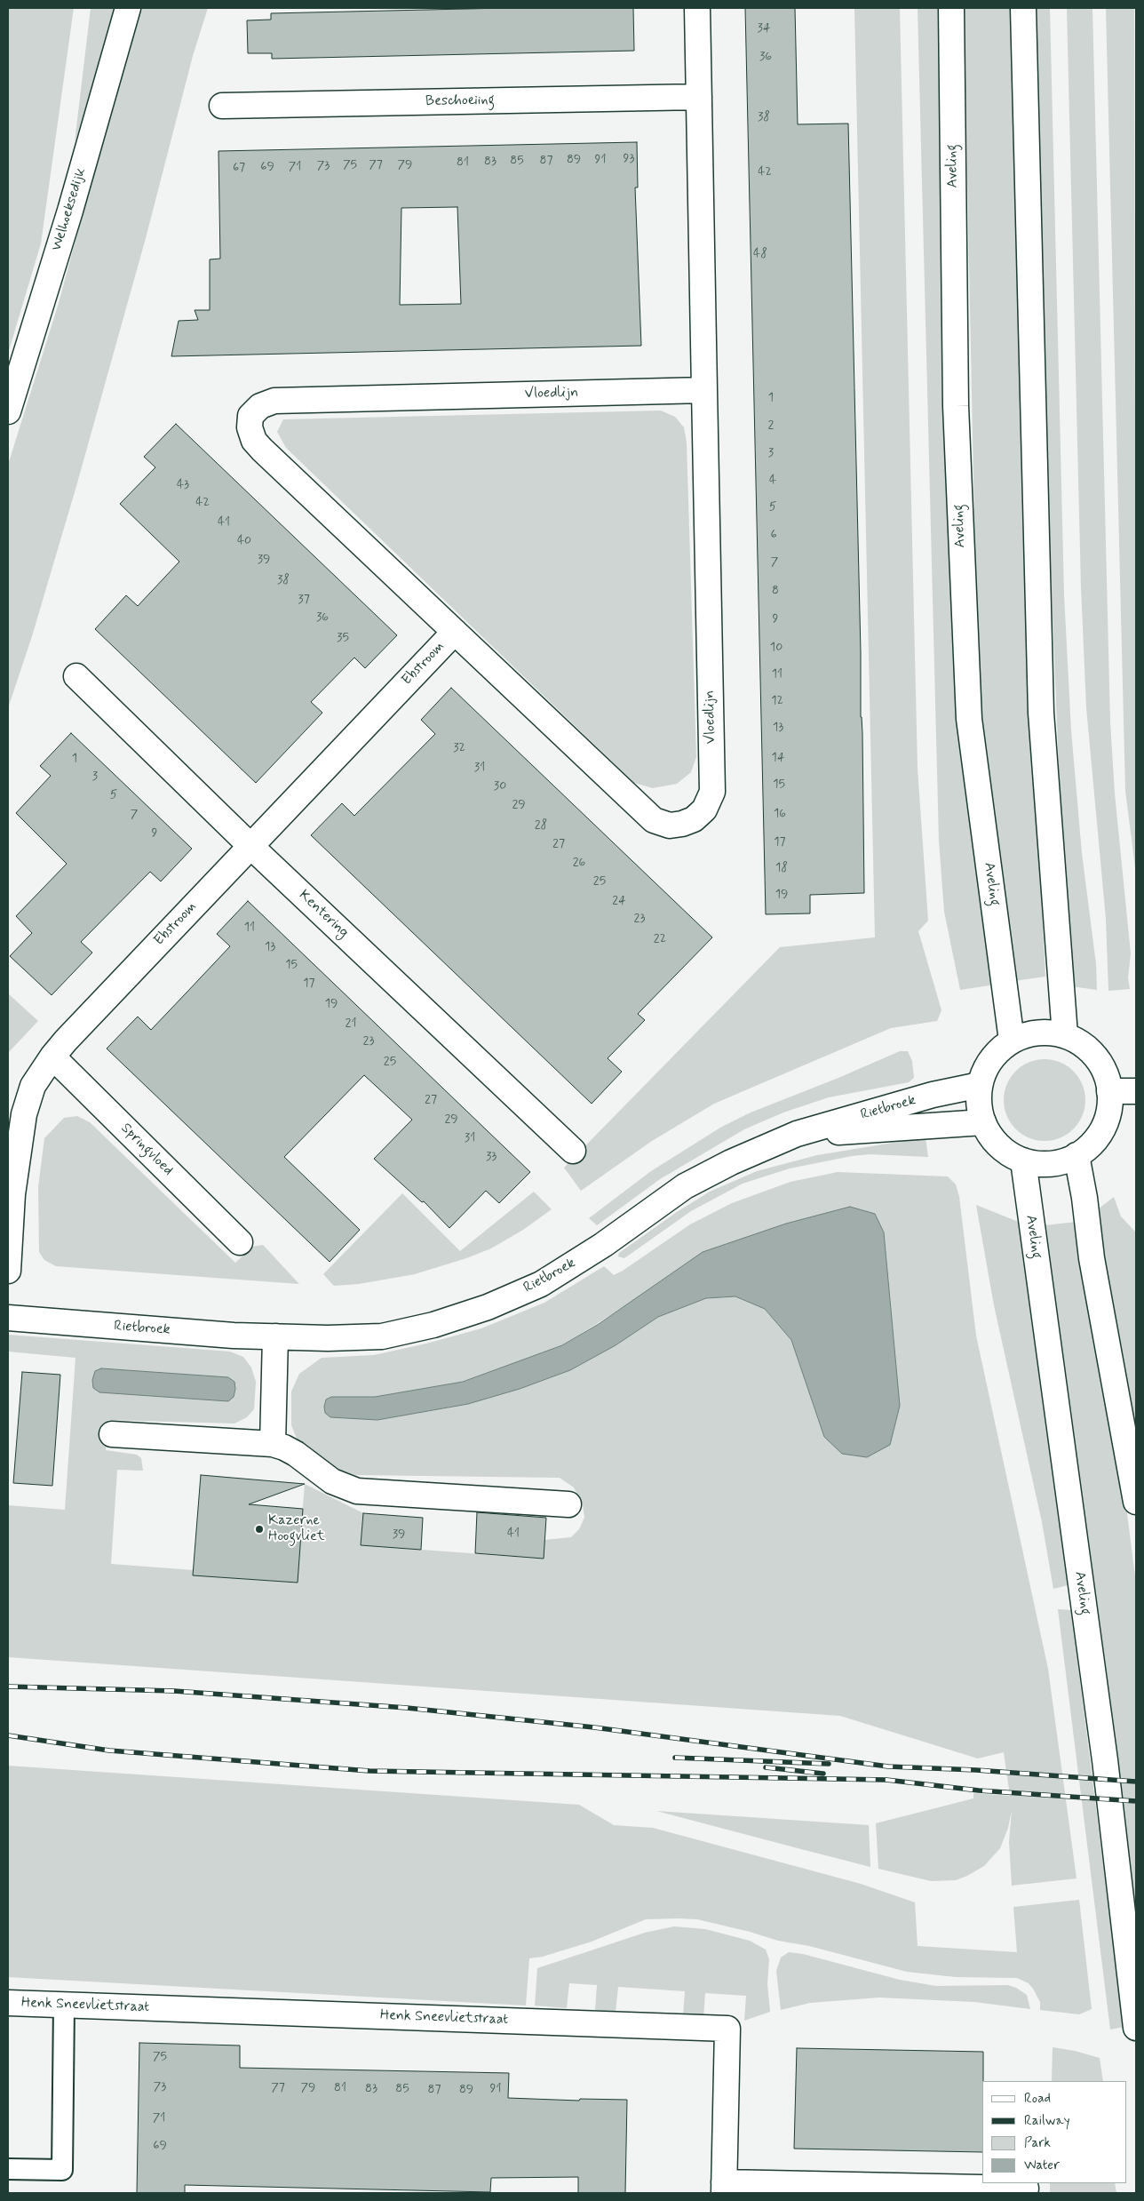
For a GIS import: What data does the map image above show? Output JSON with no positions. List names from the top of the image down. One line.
{"streets":{"street":["Beschoeiing","Aveling","Welhoeksedijk","Vloedlijn","Ebstroom","Kentering","Rietbroek","Springvloed","Henk Sneevlietstraat"]},"crossings":[["Aveling","Rietbroek"],["Vloedlijn","Ebstroom"],["Ebstroom","Kentering"],["Ebstroom","Springvloed"]],"places":["Kazerne Hoogvliet"],"house_numbers":["34","36","38","93","89","91","85","87","83","81","75","77","79","73","69","71","67","42","48","1","2","3","4","43","42","5","41","6","40","39","7","38","8","37","36","9","35","10","11","12","13","32","14","1","31","3","15","30","5","29","16","7","28","9","17","27","26","18","25","19","24","23","11","22","13","15","17","19","21","23","25","27","29","31","33","41","39","75","73","77","79","81","83","85","91","87","89","71","69"],"legend":["Road","Railway","Park","Water"]}
